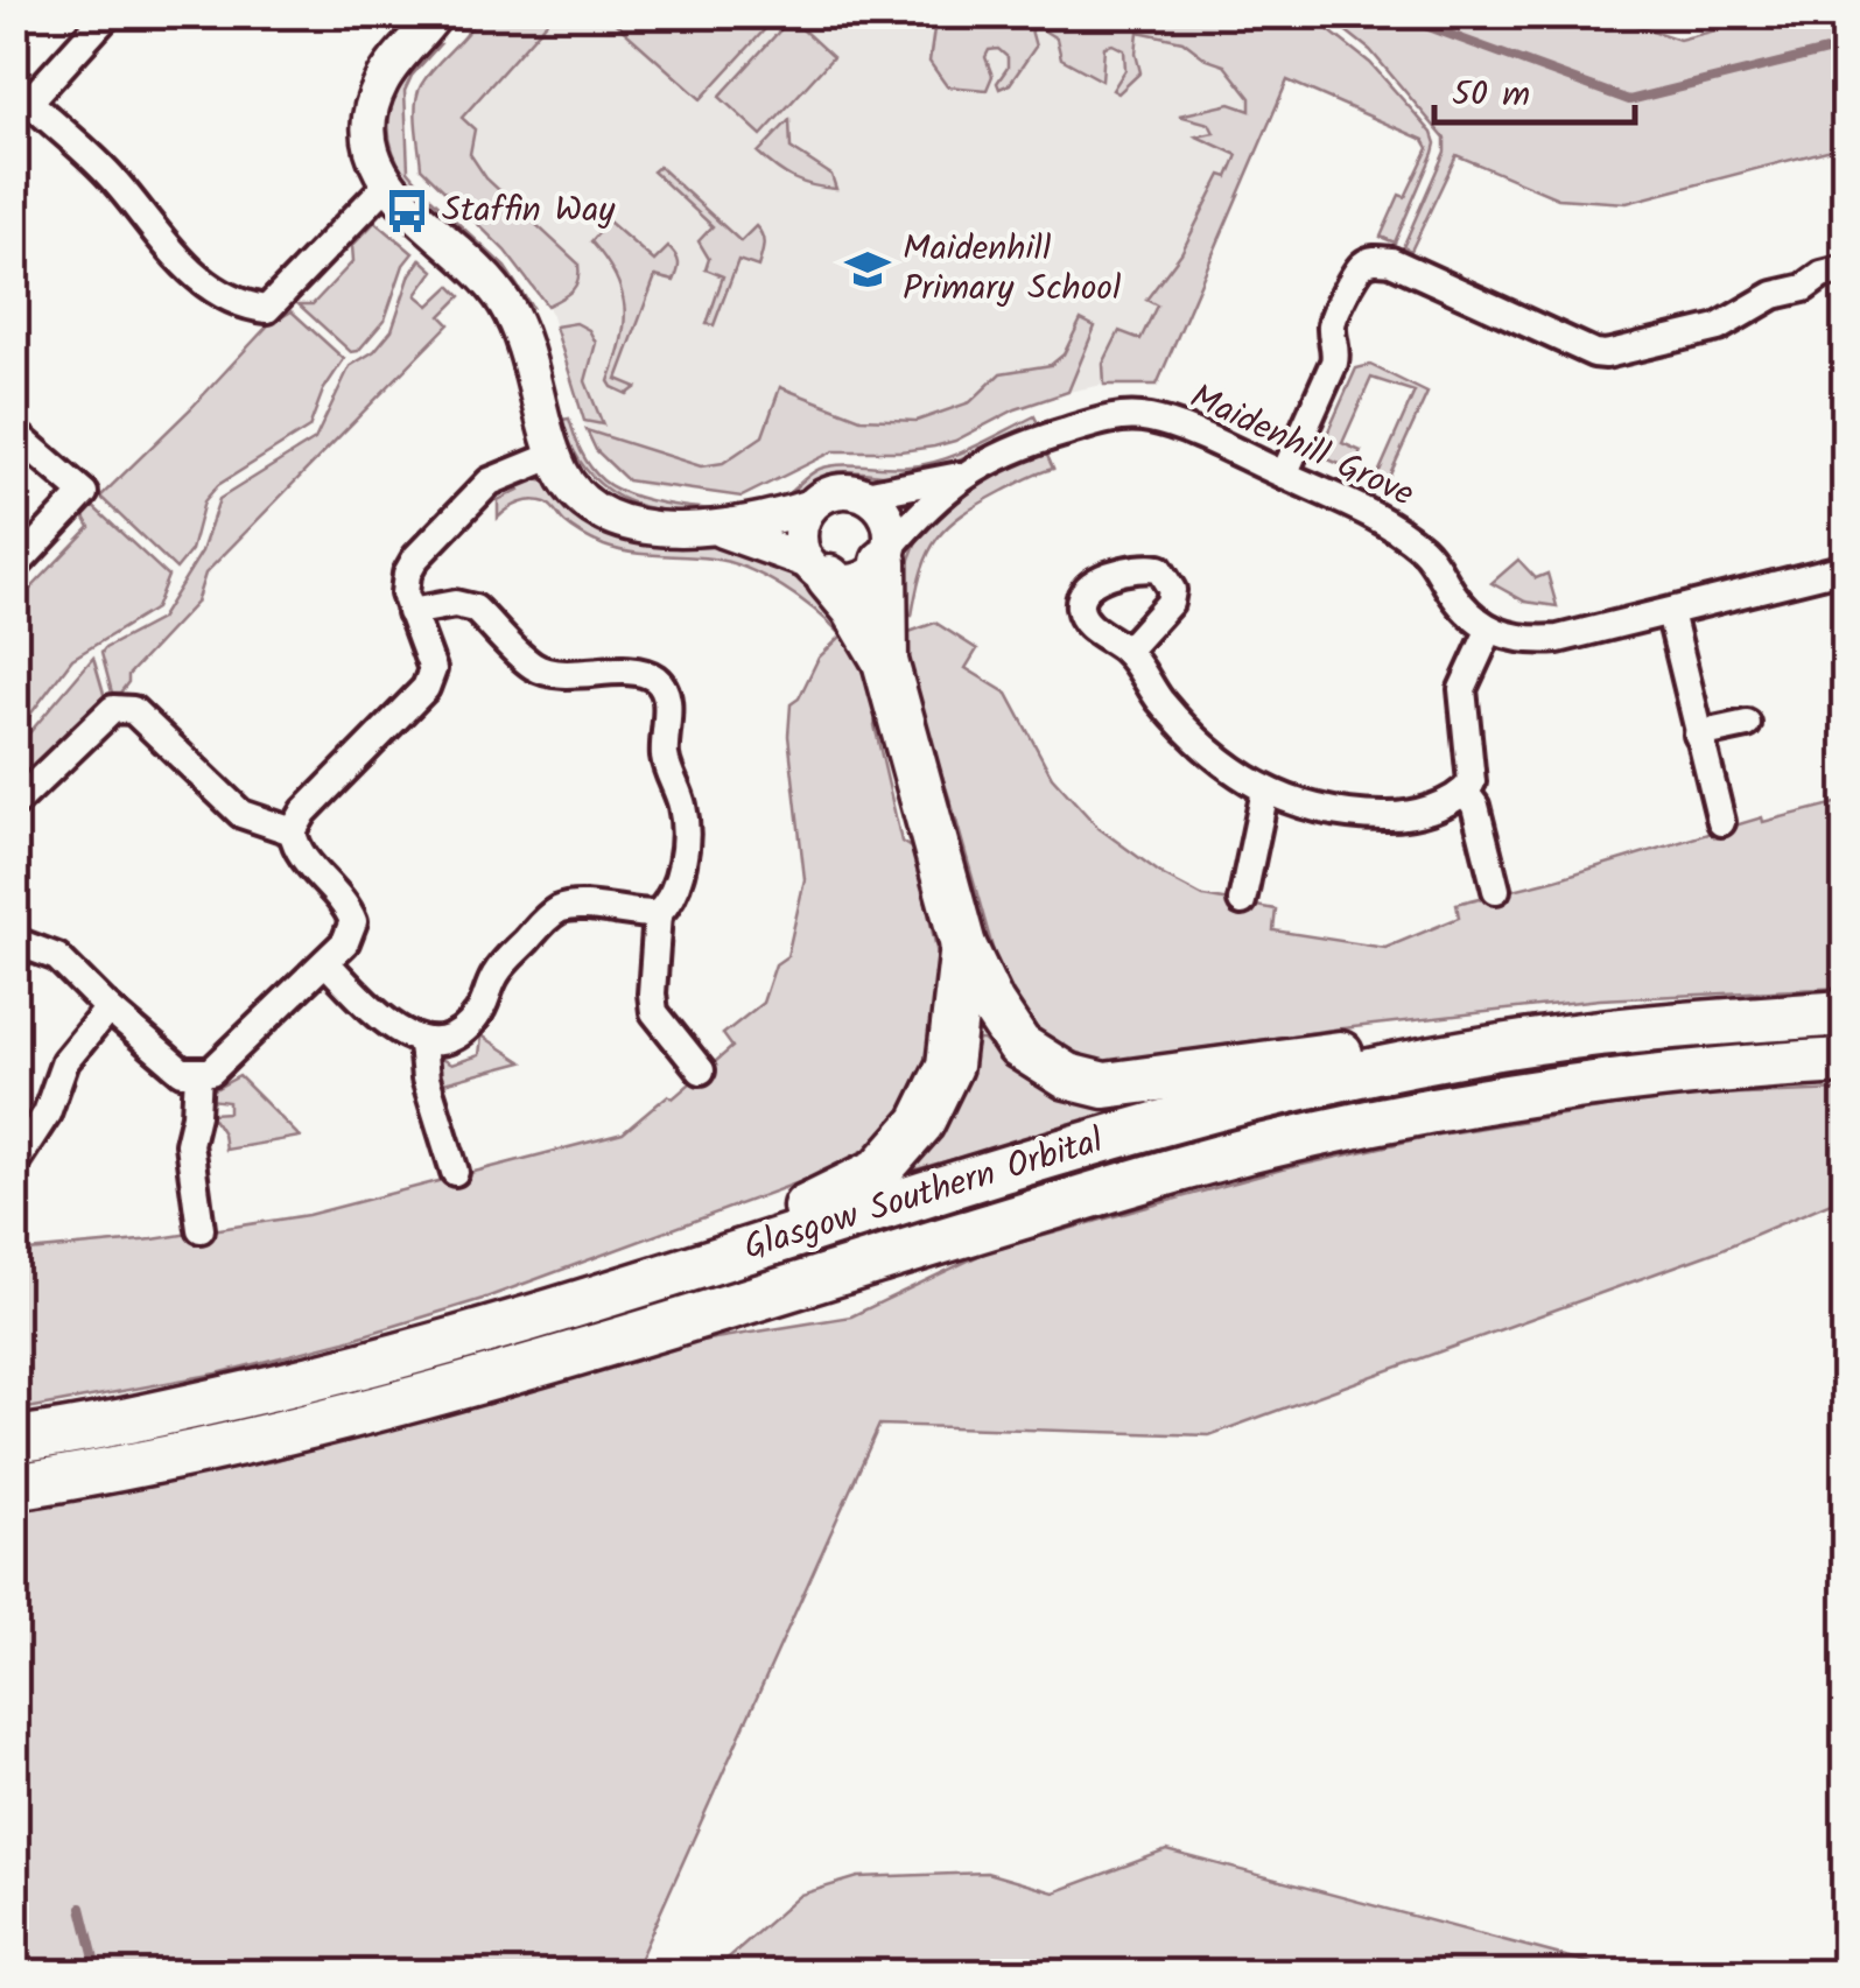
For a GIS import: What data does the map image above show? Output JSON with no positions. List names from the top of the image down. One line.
{"streets":{"highway":["Glasgow Southern Orbital"],"street":["Maidenhill Grove"]},"places":{"bus stop":["Staffin Way"],"school or university":["Maidenhill Primary School"]},"scale_bar":"50 m"}
